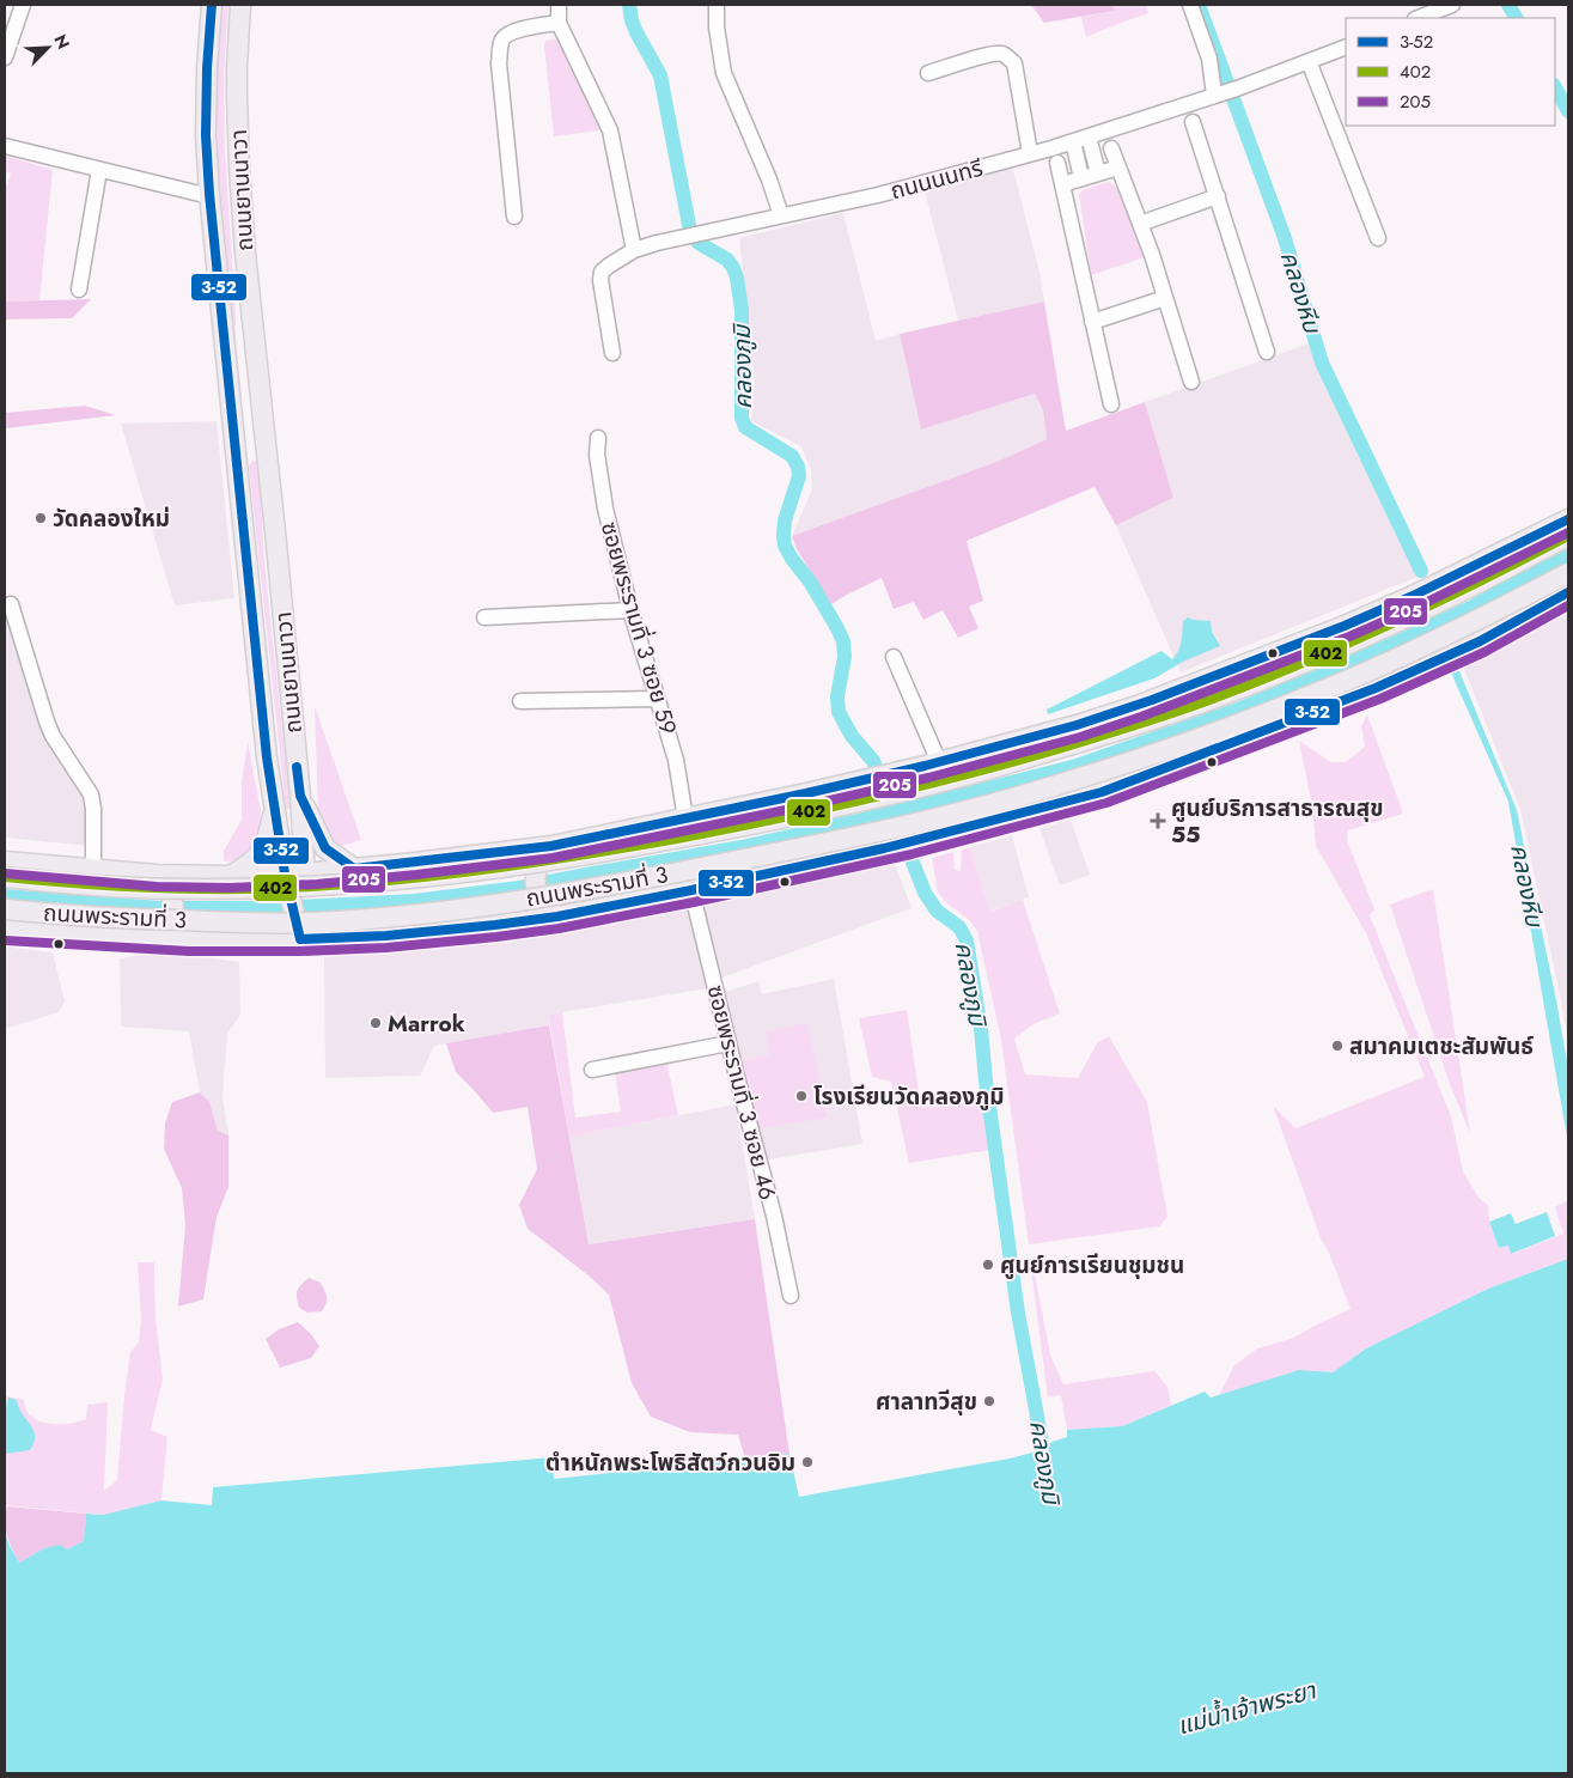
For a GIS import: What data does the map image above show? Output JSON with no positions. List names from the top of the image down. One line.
{"streets":{"main road":["ถนนยานนาวา","ถนนพระรามที่ 3"],"street":["ถนนนนทรี","ซอยพระรามที่ 3 ซอย 59","ซอยพระรามที่ 3 ซอย 46"]},"crossings":[["ถนนยานนาวา","ถนนพระรามที่ 3"],["ซอยพระรามที่ 3 ซอย 59","ถนนพระรามที่ 3"],["ถนนพระรามที่ 3","ซอยพระรามที่ 3 ซอย 46"]],"water":["คลองหีบ","คลองภูมิ","แม่น้ำเจ้าพระยา"],"places":{"other":["วัดคลองใหม่","Marrok","สมาคมเตชะสัมพันธ์","โรงเรียนวัดคลองภูมิ","ศูนย์การเรียนชุมชน","ศาลาทวีสุข","ตำหนักพระโพธิสัตว์กวนอิม"],"health":["ศูนย์บริการสาธารณสุข 55"]},"lines":["transit line 3-52","transit line 205","transit line 402"],"legend":["3-52","402","205"],"north":"top right"}
